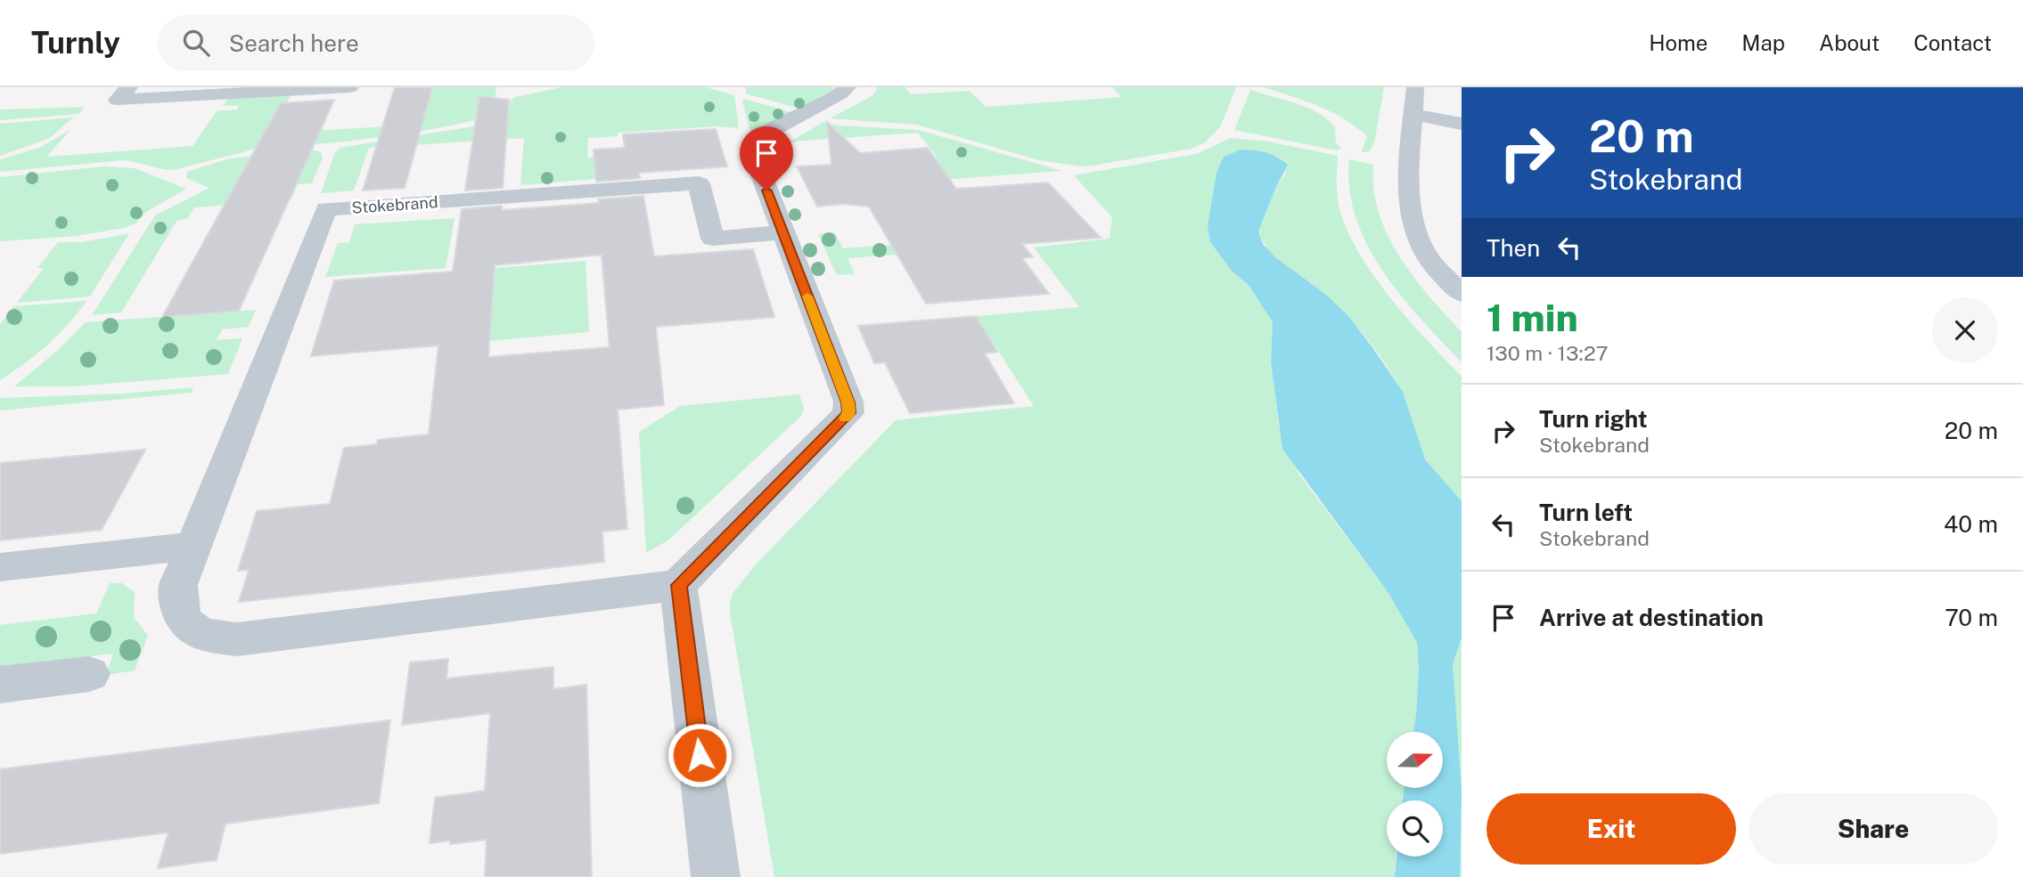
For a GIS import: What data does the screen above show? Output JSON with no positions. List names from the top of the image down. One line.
{"streets":{"street":["Stokebrand"]},"north":"right","page":{"header":"Turnly","search":"Search here","nav":["Home","Map","About","Contact"],"turn":["20 m","Stokebrand"],"then":"Then","heading":["1 min","130 m · 13:27"],"list":[{"name":"Turn right","note":"Stokebrand","value":"20 m"},{"name":"Turn left","note":"Stokebrand","value":"40 m"},{"name":"Arrive at destination","value":"70 m"}],"buttons":["Exit","Share"]}}
